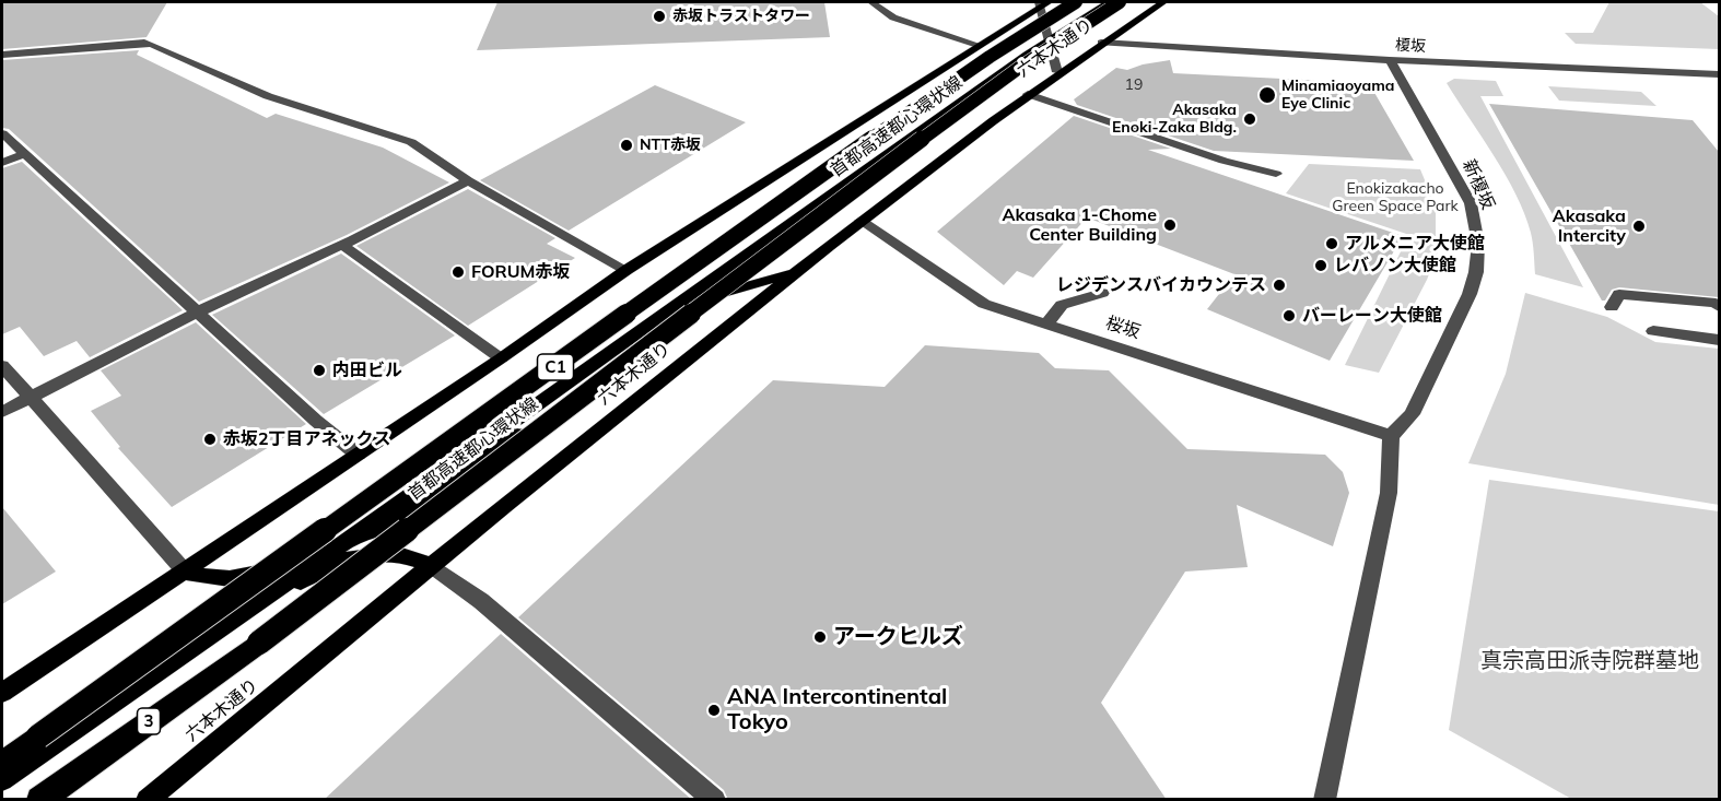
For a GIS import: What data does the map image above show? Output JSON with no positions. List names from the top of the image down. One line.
{"streets":{"highway":["首都高速都心環状線","C1","3"],"main road":["六本木通り"],"street":["榎坂","新榎坂","桜坂"]},"crossings":[["榎坂","六本木通り"],["榎坂","新榎坂"],["六本木通り","桜坂"],["首都高速都心環状線","3"],["新榎坂","桜坂"]],"parks":["Enokizakacho Green Space Park","真宗高田派寺院群墓地"],"places":["赤坂トラストタワー","Minamiaoyama Eye Clinic","Akasaka Enoki-Zaka Bldg.","NTT赤坂","Akasaka 1-Chome Center Building","Akasaka Intercity","アルメニア大使館","レバノン大使館","FORUM赤坂","レジデンスバイカウンテス","バーレーン大使館","内田ビル","赤坂2丁目アネックス","アークヒルズ","ANA Intercontinental Tokyo"],"house_numbers":["19"]}
